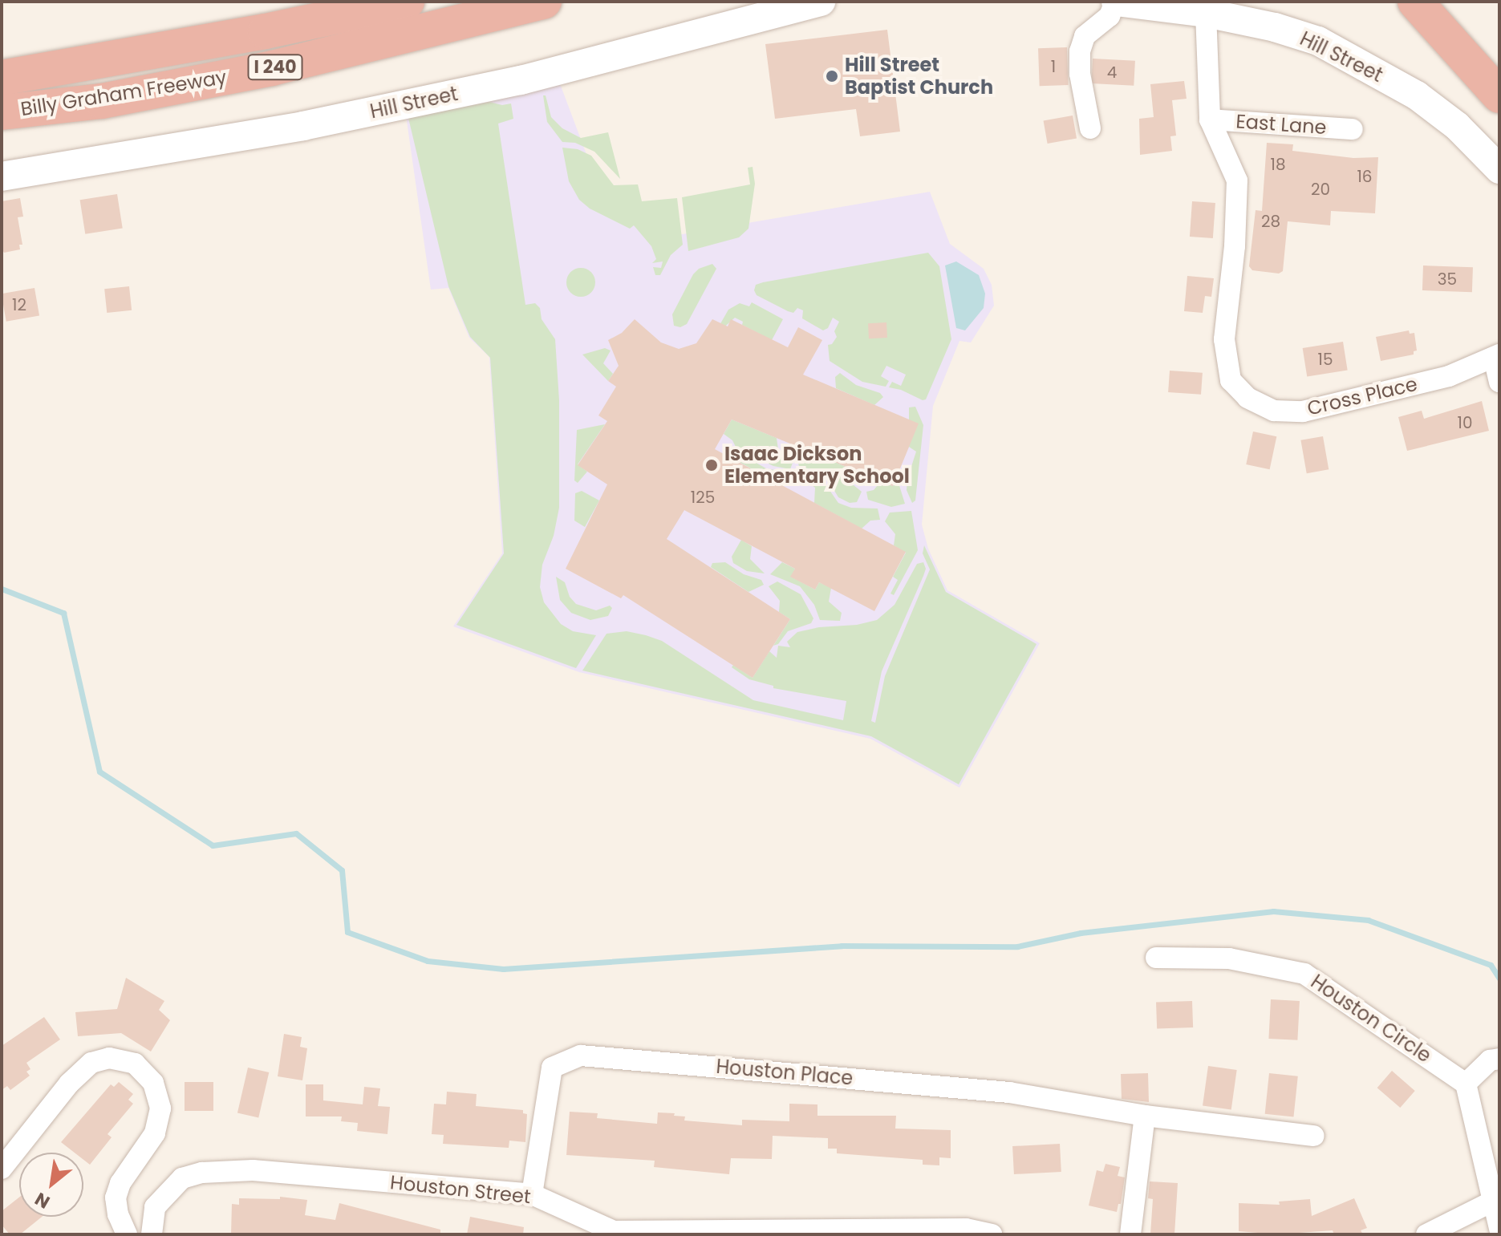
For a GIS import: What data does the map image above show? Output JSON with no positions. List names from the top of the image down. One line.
{"streets":{"highway":["I 240","Billy Graham Freeway"],"street":["Hill Street","East Lane","Cross Place","Houston Circle","Houston Place","Houston Street"]},"crossings":[["East Lane","Cross Place"],["Houston Place","Houston Street"]],"places":["Hill Street Baptist Church","Isaac Dickson Elementary School"],"house_numbers":["1","4","18","16","20","28","35","12","15","10","125"],"north":"bottom left"}
